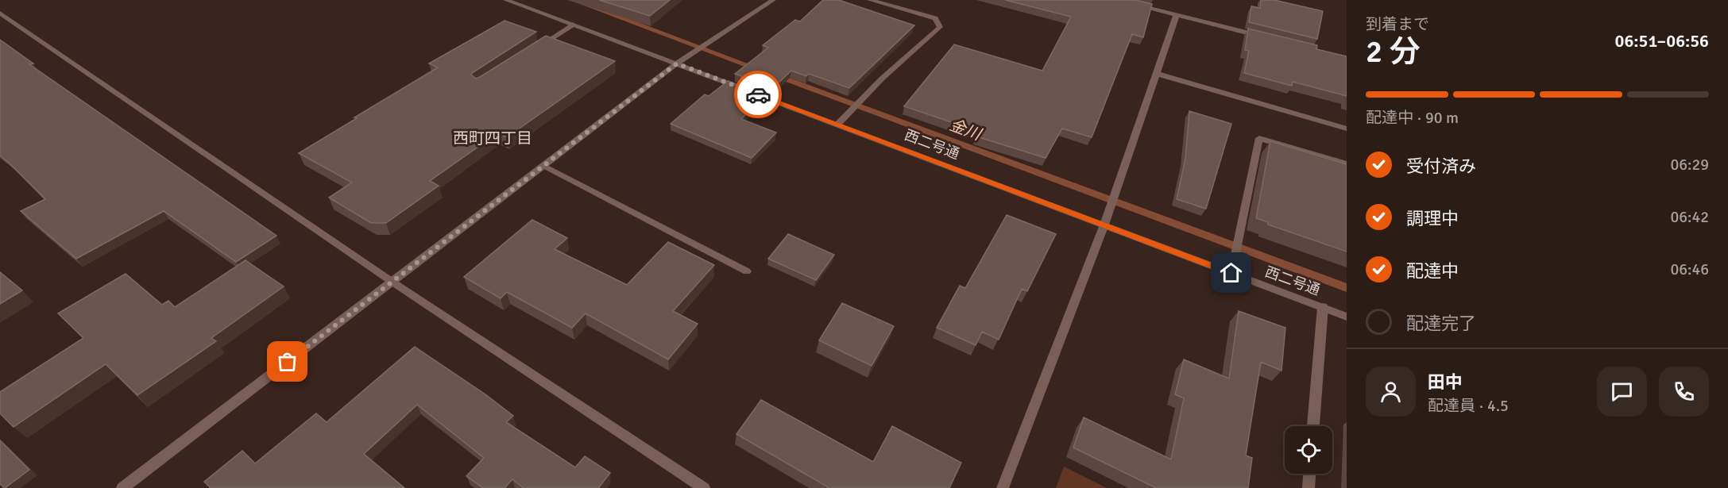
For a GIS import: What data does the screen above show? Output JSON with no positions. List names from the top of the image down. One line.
{"streets":{"street":["西二号通"]},"districts":["西町四丁目"],"water":["金川"],"page":{"heading":["2 分","到着まで","06:51–06:56"],"panel":["田中","配達員 · 4.5"],"bar":"配達中 · 90 m","list":[["受付済み","06:29"],["調理中","06:42"],["配達中","06:46"],"配達完了"]}}
